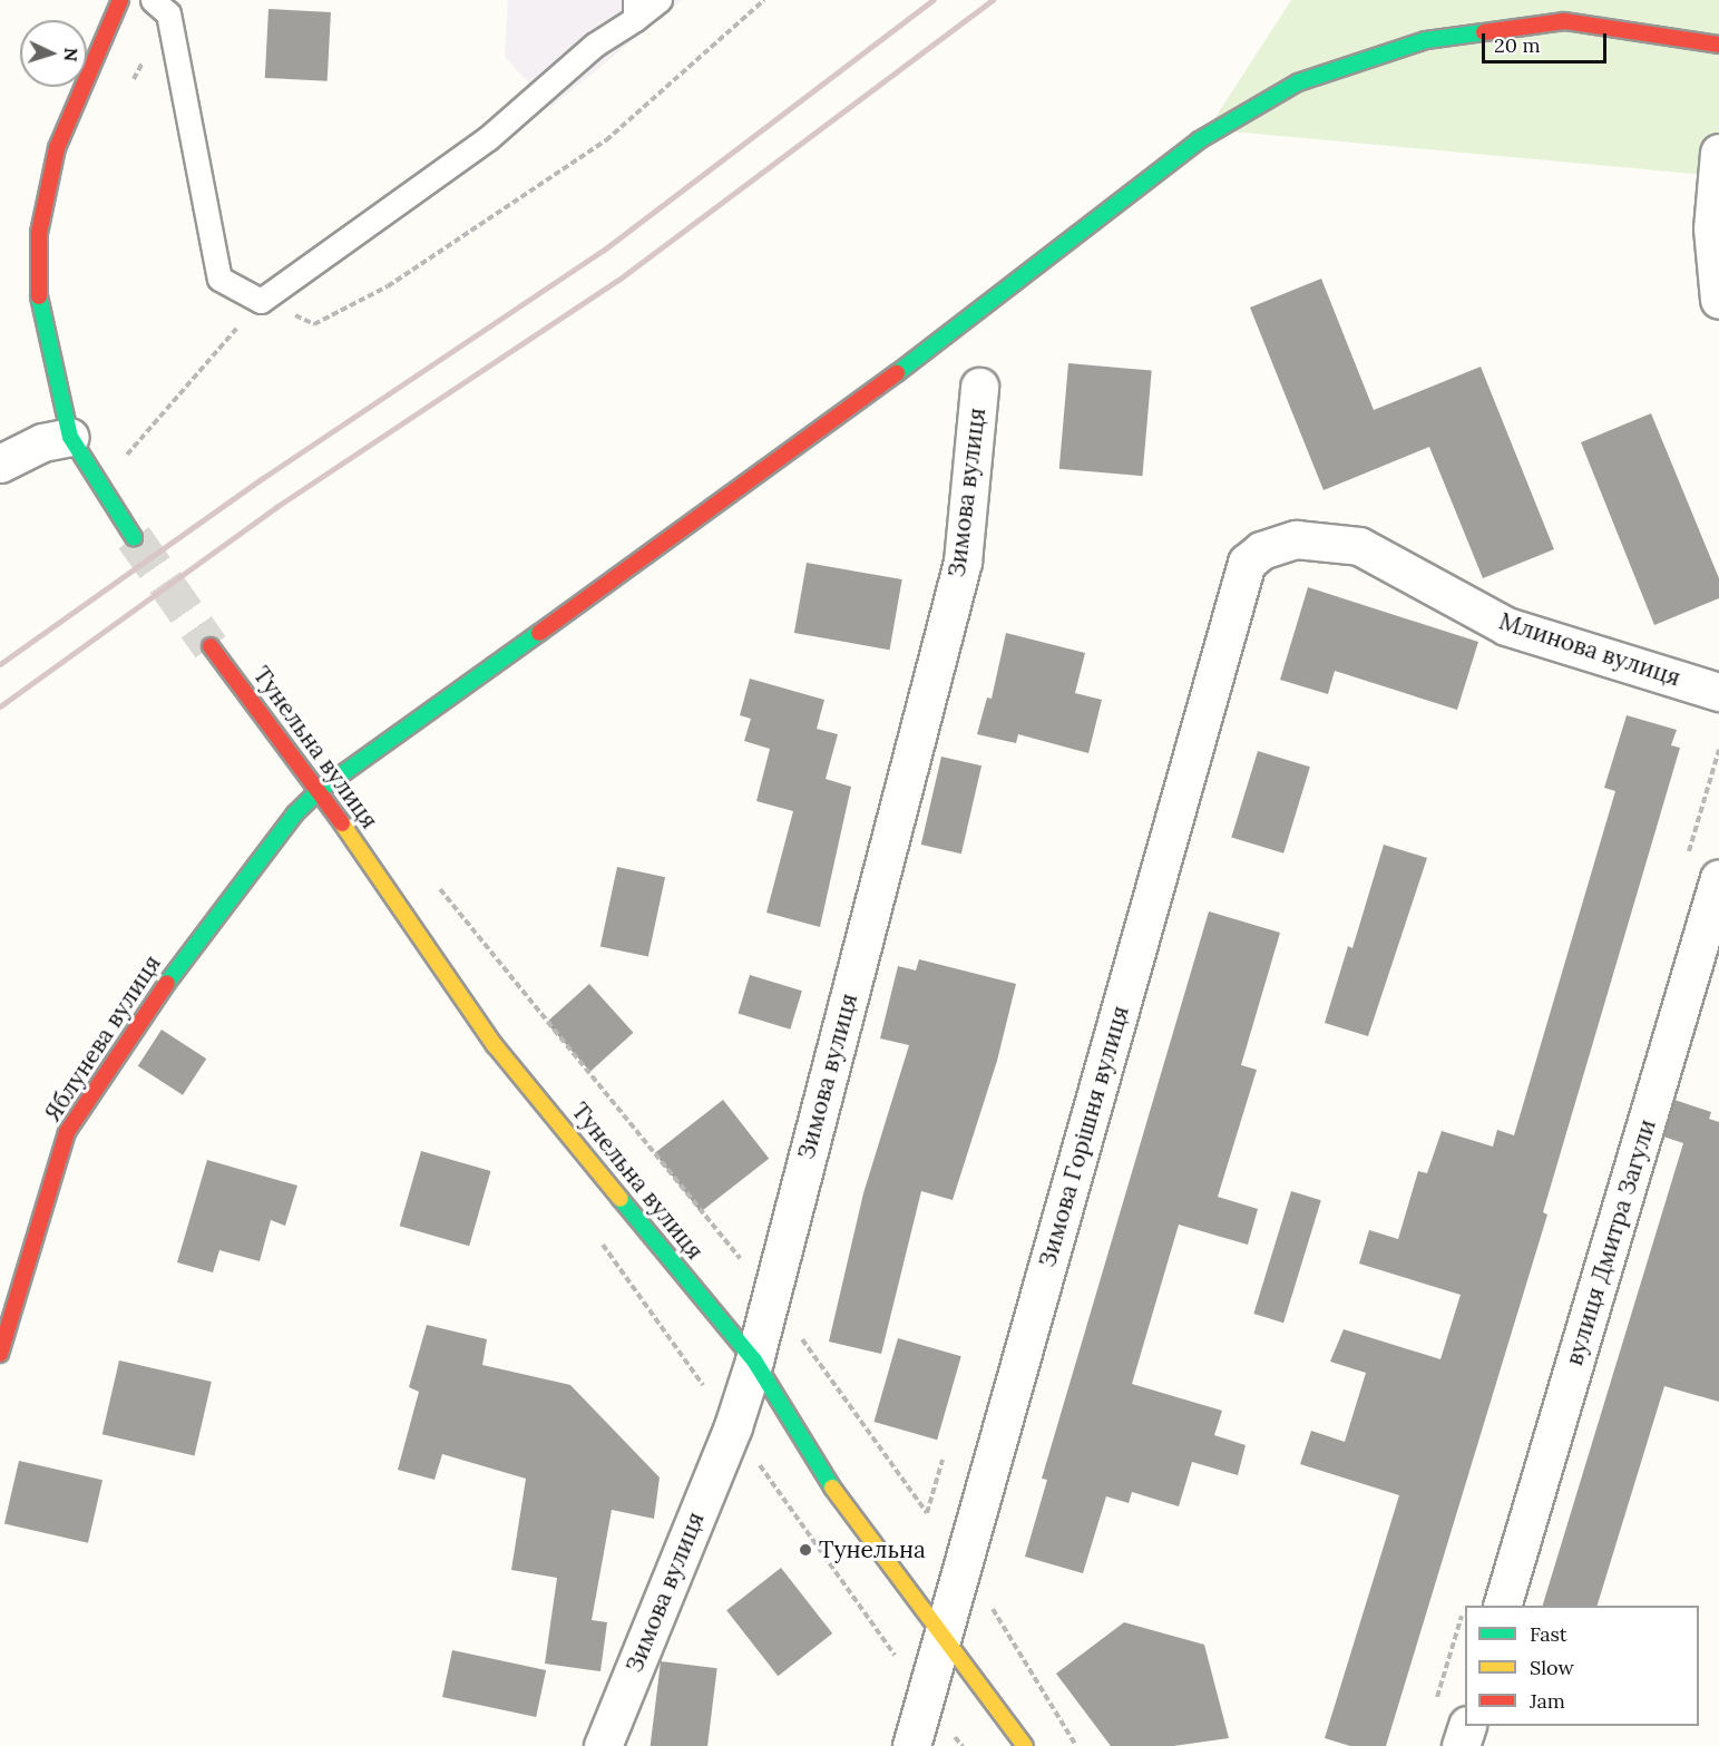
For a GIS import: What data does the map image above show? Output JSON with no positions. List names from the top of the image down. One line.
{"streets":{"street":["Зимова вулиця","Млинова вулиця","Тунельна вулиця","Яблунева вулиця","Зимова Горішня вулиця","вулиця Дмитра Загули"]},"crossings":[["Зимова вулиця","Тунельна вулиця"],["Млинова вулиця","Зимова Горішня вулиця"],["Тунельна вулиця","Яблунева вулиця"],["Тунельна вулиця","Зимова Горішня вулиця"]],"places":["Тунельна"],"legend":["Fast","Slow","Jam"],"scale_bar":"20 m","north":"right"}
